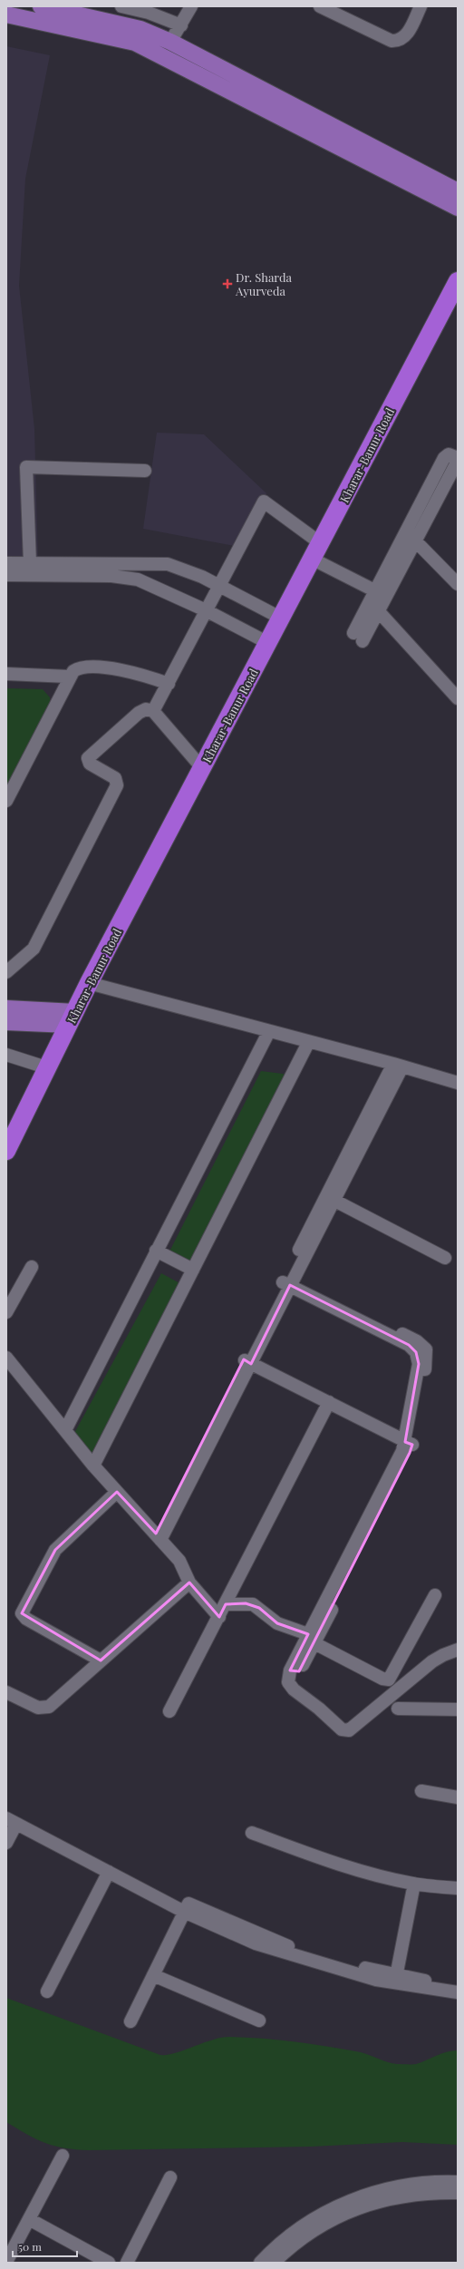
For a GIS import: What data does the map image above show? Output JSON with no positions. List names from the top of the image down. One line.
{"streets":{"highway":["Kharar-Banur Road"]},"places":{"health":["Dr. Sharda Ayurveda"]},"scale_bar":"50 m"}
